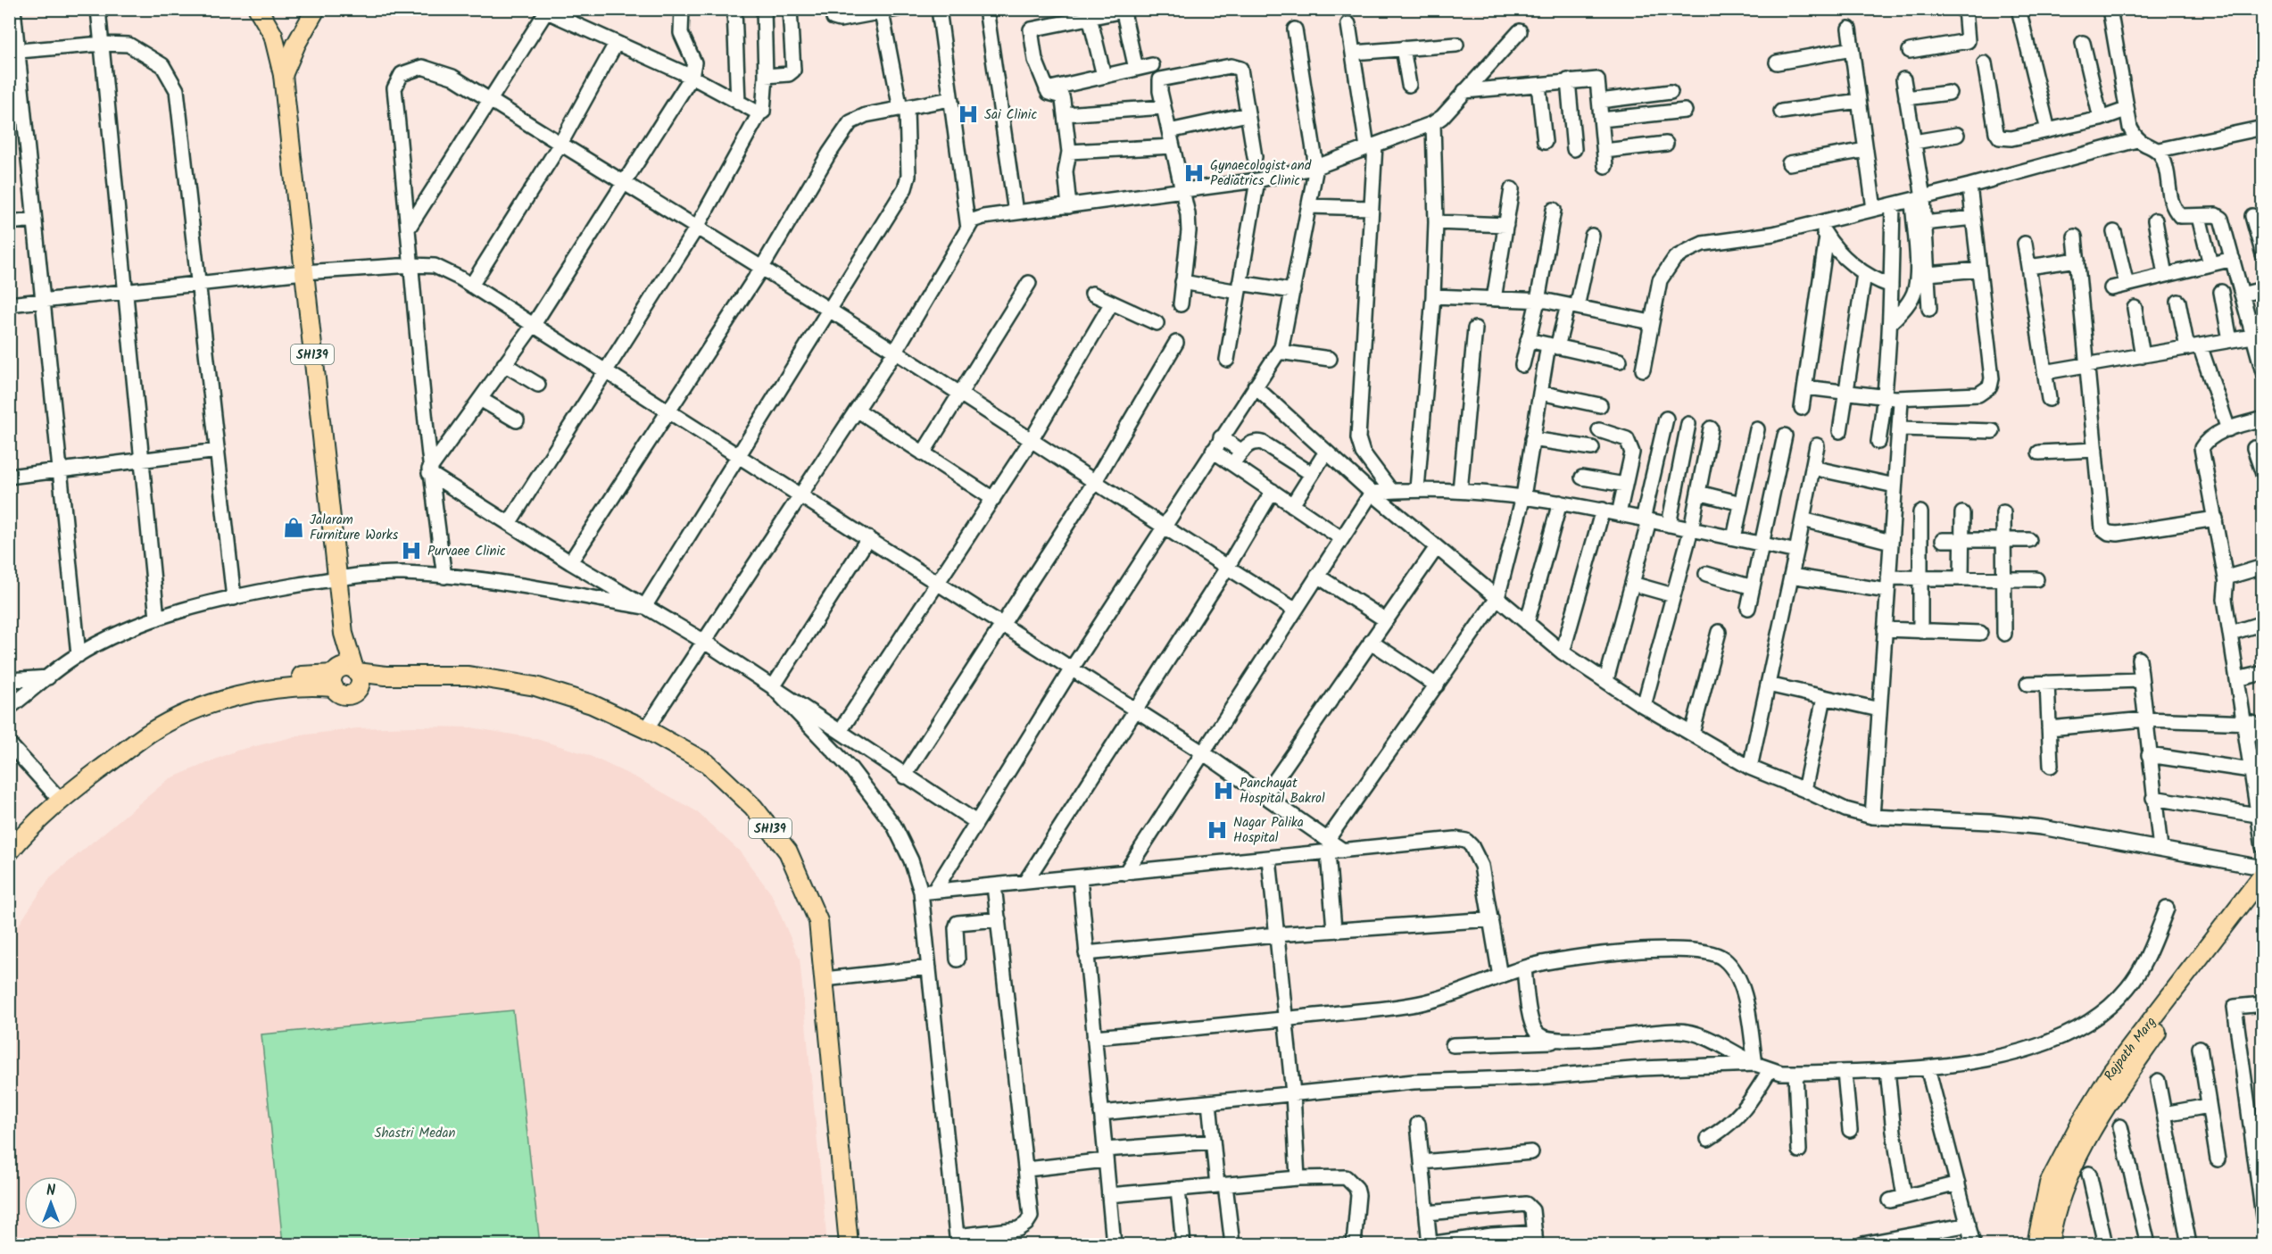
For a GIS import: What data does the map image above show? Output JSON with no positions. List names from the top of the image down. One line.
{"streets":{"main road":["SH139","Rajpath Marg"]},"parks":["Shastri Medan"],"places":{"hospital":["Sai Clinic","Gynaecologist and Pediatrics Clinic","Purvaee Clinic","Panchayat Hospital Bakrol","Nagar Palika Hospital"],"shop":["Jalaram Furniture Works"]},"north":"top"}
